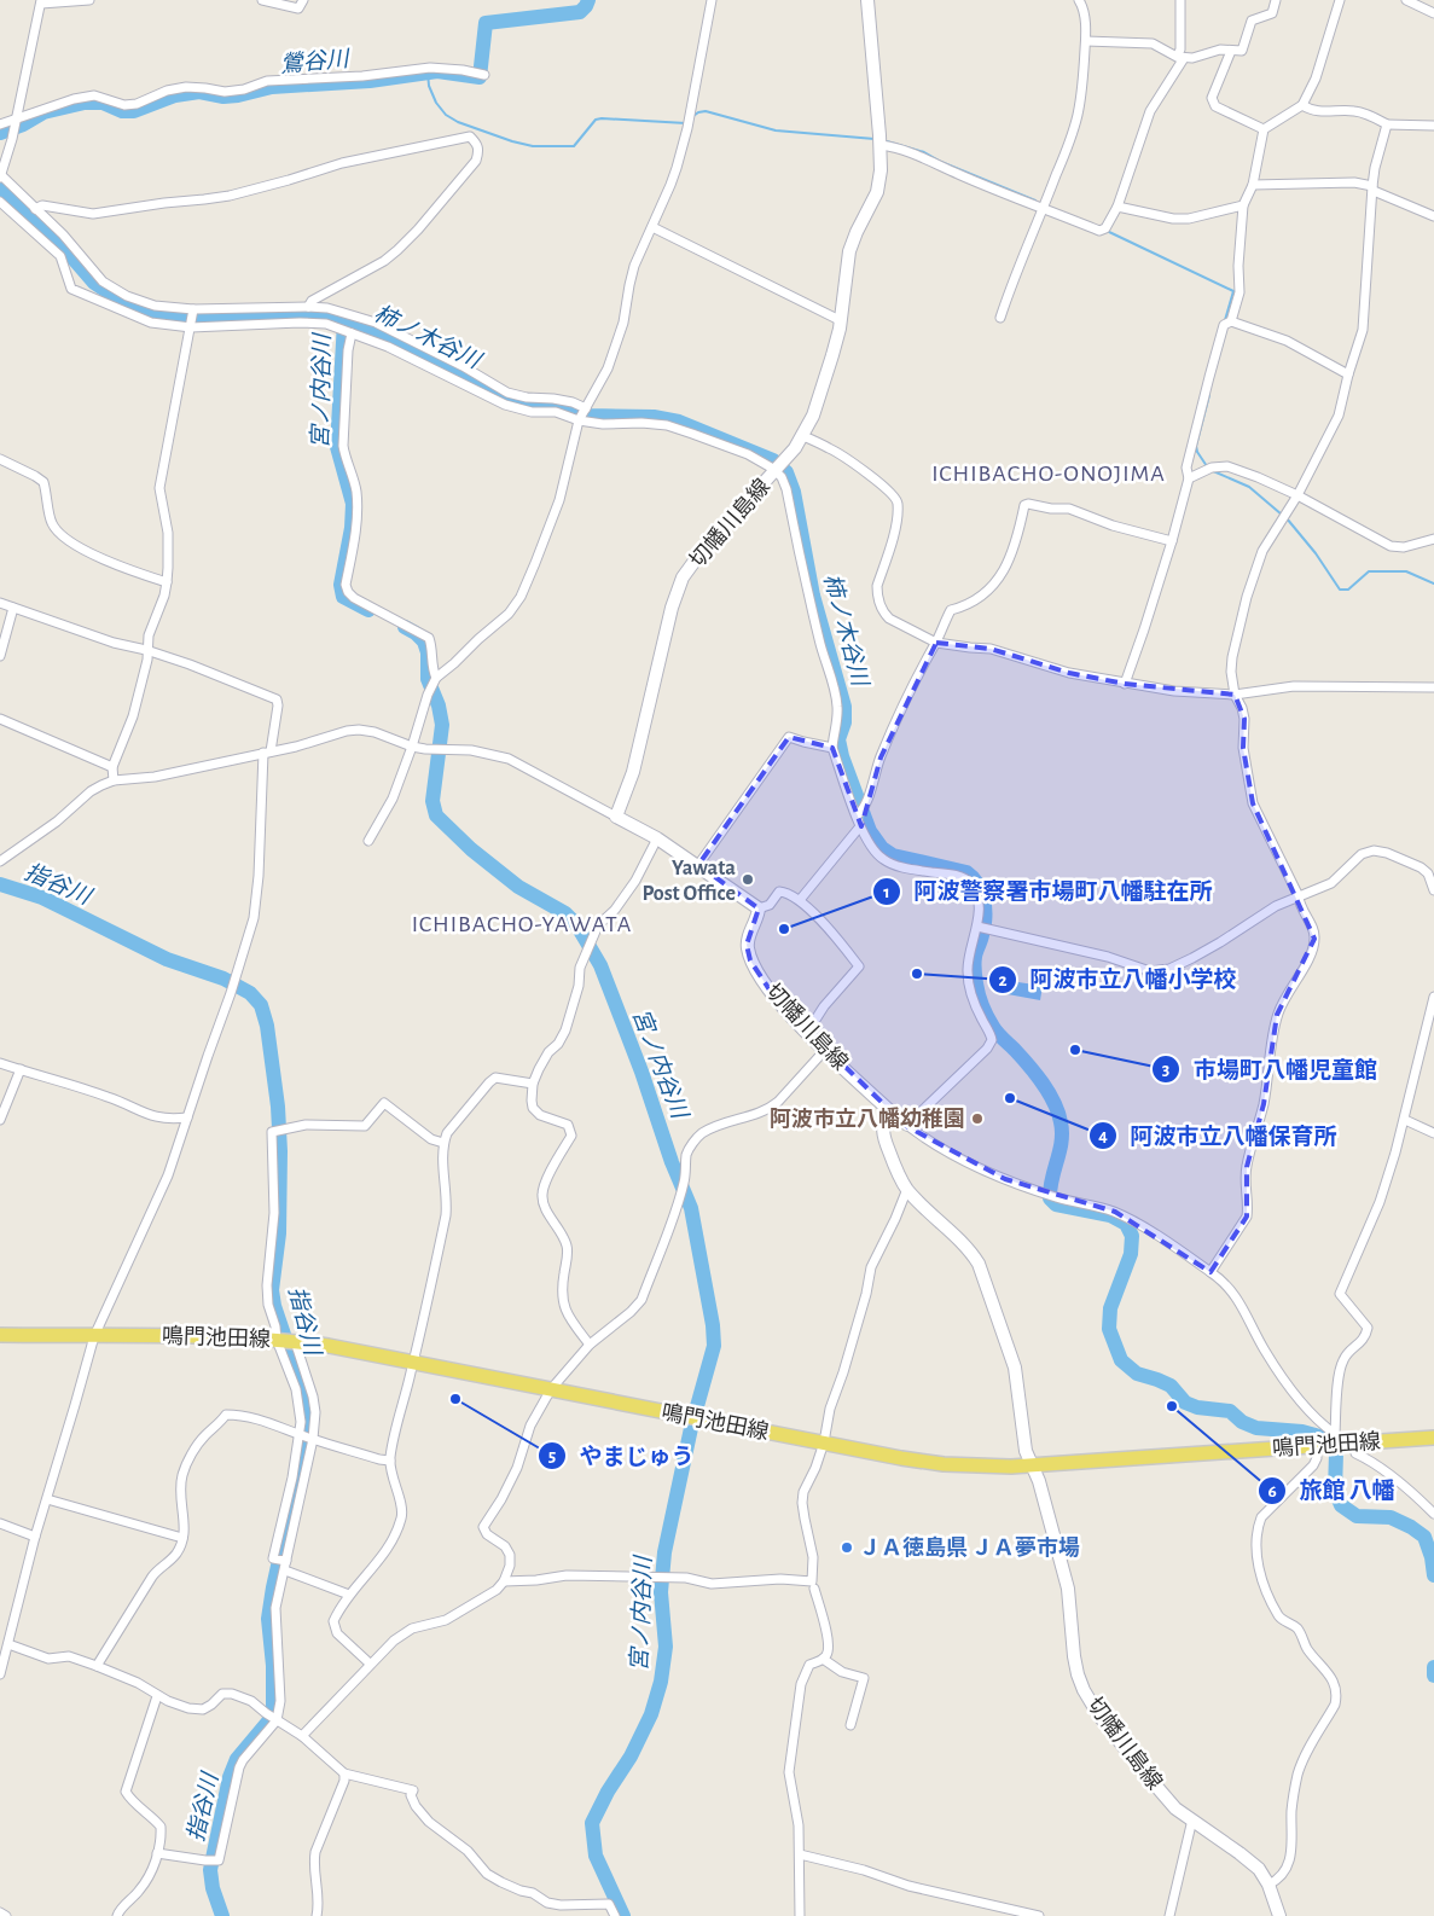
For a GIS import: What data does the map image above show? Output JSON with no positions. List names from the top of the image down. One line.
{"streets":{"main road":["切幡川島線","鳴門池田線"]},"crossings":[["切幡川島線","鳴門池田線"]],"districts":["ICHIBACHO-ONOJIMA","ICHIBACHO-YAWATA"],"water":["鶯谷川","柿ノ木谷川","宮ノ内谷川","指谷川"],"places":["Yawata Post Office","阿波警察署市場町八幡駐在所","阿波市立八幡小学校","市場町八幡児童館","阿波市立八幡保育所","阿波市立八幡幼稚園","やまじゅう","旅館 八幡","ＪＡ徳島県 ＪＡ夢市場"]}
